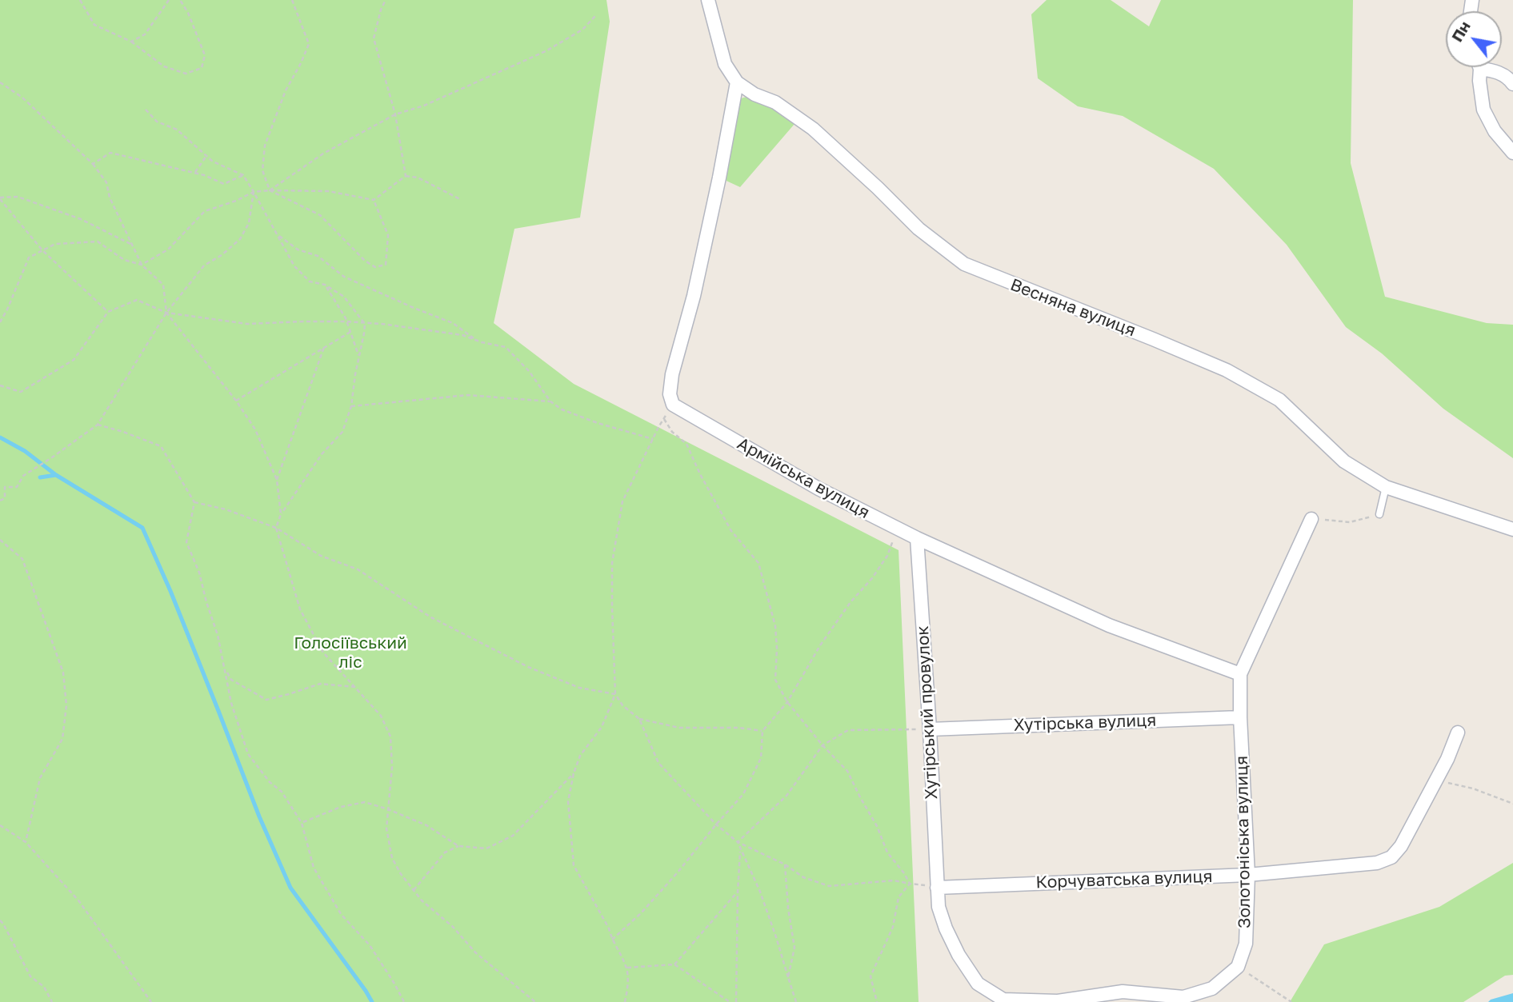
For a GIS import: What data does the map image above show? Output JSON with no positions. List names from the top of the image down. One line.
{"streets":{"street":["Весняна вулиця","Армійська вулиця","Хутірський провулок","Хутірська вулиця","Золотоніська вулиця","Корчуватська вулиця"]},"crossings":[["Армійська вулиця","Хутірський провулок"],["Армійська вулиця","Золотоніська вулиця"],["Хутірський провулок","Хутірська вулиця"],["Хутірський провулок","Корчуватська вулиця"],["Хутірська вулиця","Золотоніська вулиця"],["Золотоніська вулиця","Корчуватська вулиця"]],"parks":["Голосіївський ліс"],"north":"top left"}
